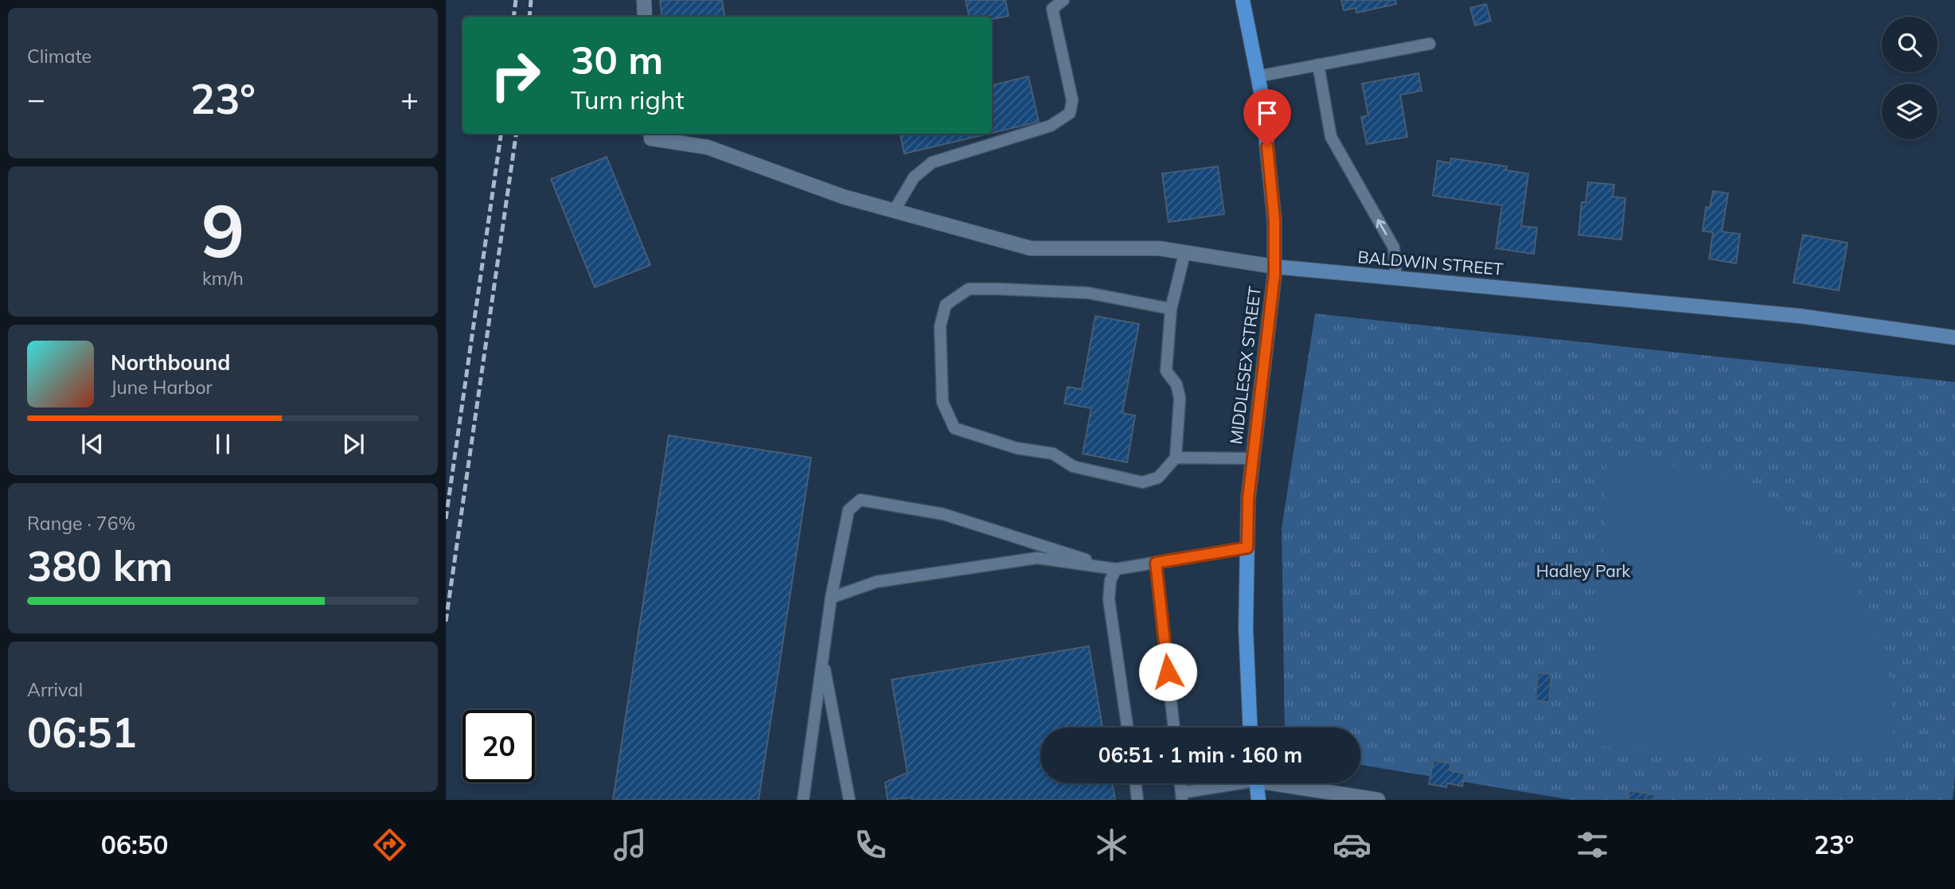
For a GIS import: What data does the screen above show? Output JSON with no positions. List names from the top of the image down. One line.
{"streets":{"main road":["MIDDLESEX STREET"],"street":["BALDWIN STREET"]},"crossings":[["BALDWIN STREET","MIDDLESEX STREET"]],"parks":["Hadley Park"],"page":{"tile":["Climate",["9","km/h"],["Range · 76%","380 km"],["Arrival","06:51"]],"turn":["30 m","Turn right"],"heat":["−","23°","+"],"song":["Northbound","June Harbor"],"limit":"20","trip":"06:51 · 1 min · 160 m","tabs":["06:50","23°"]}}
